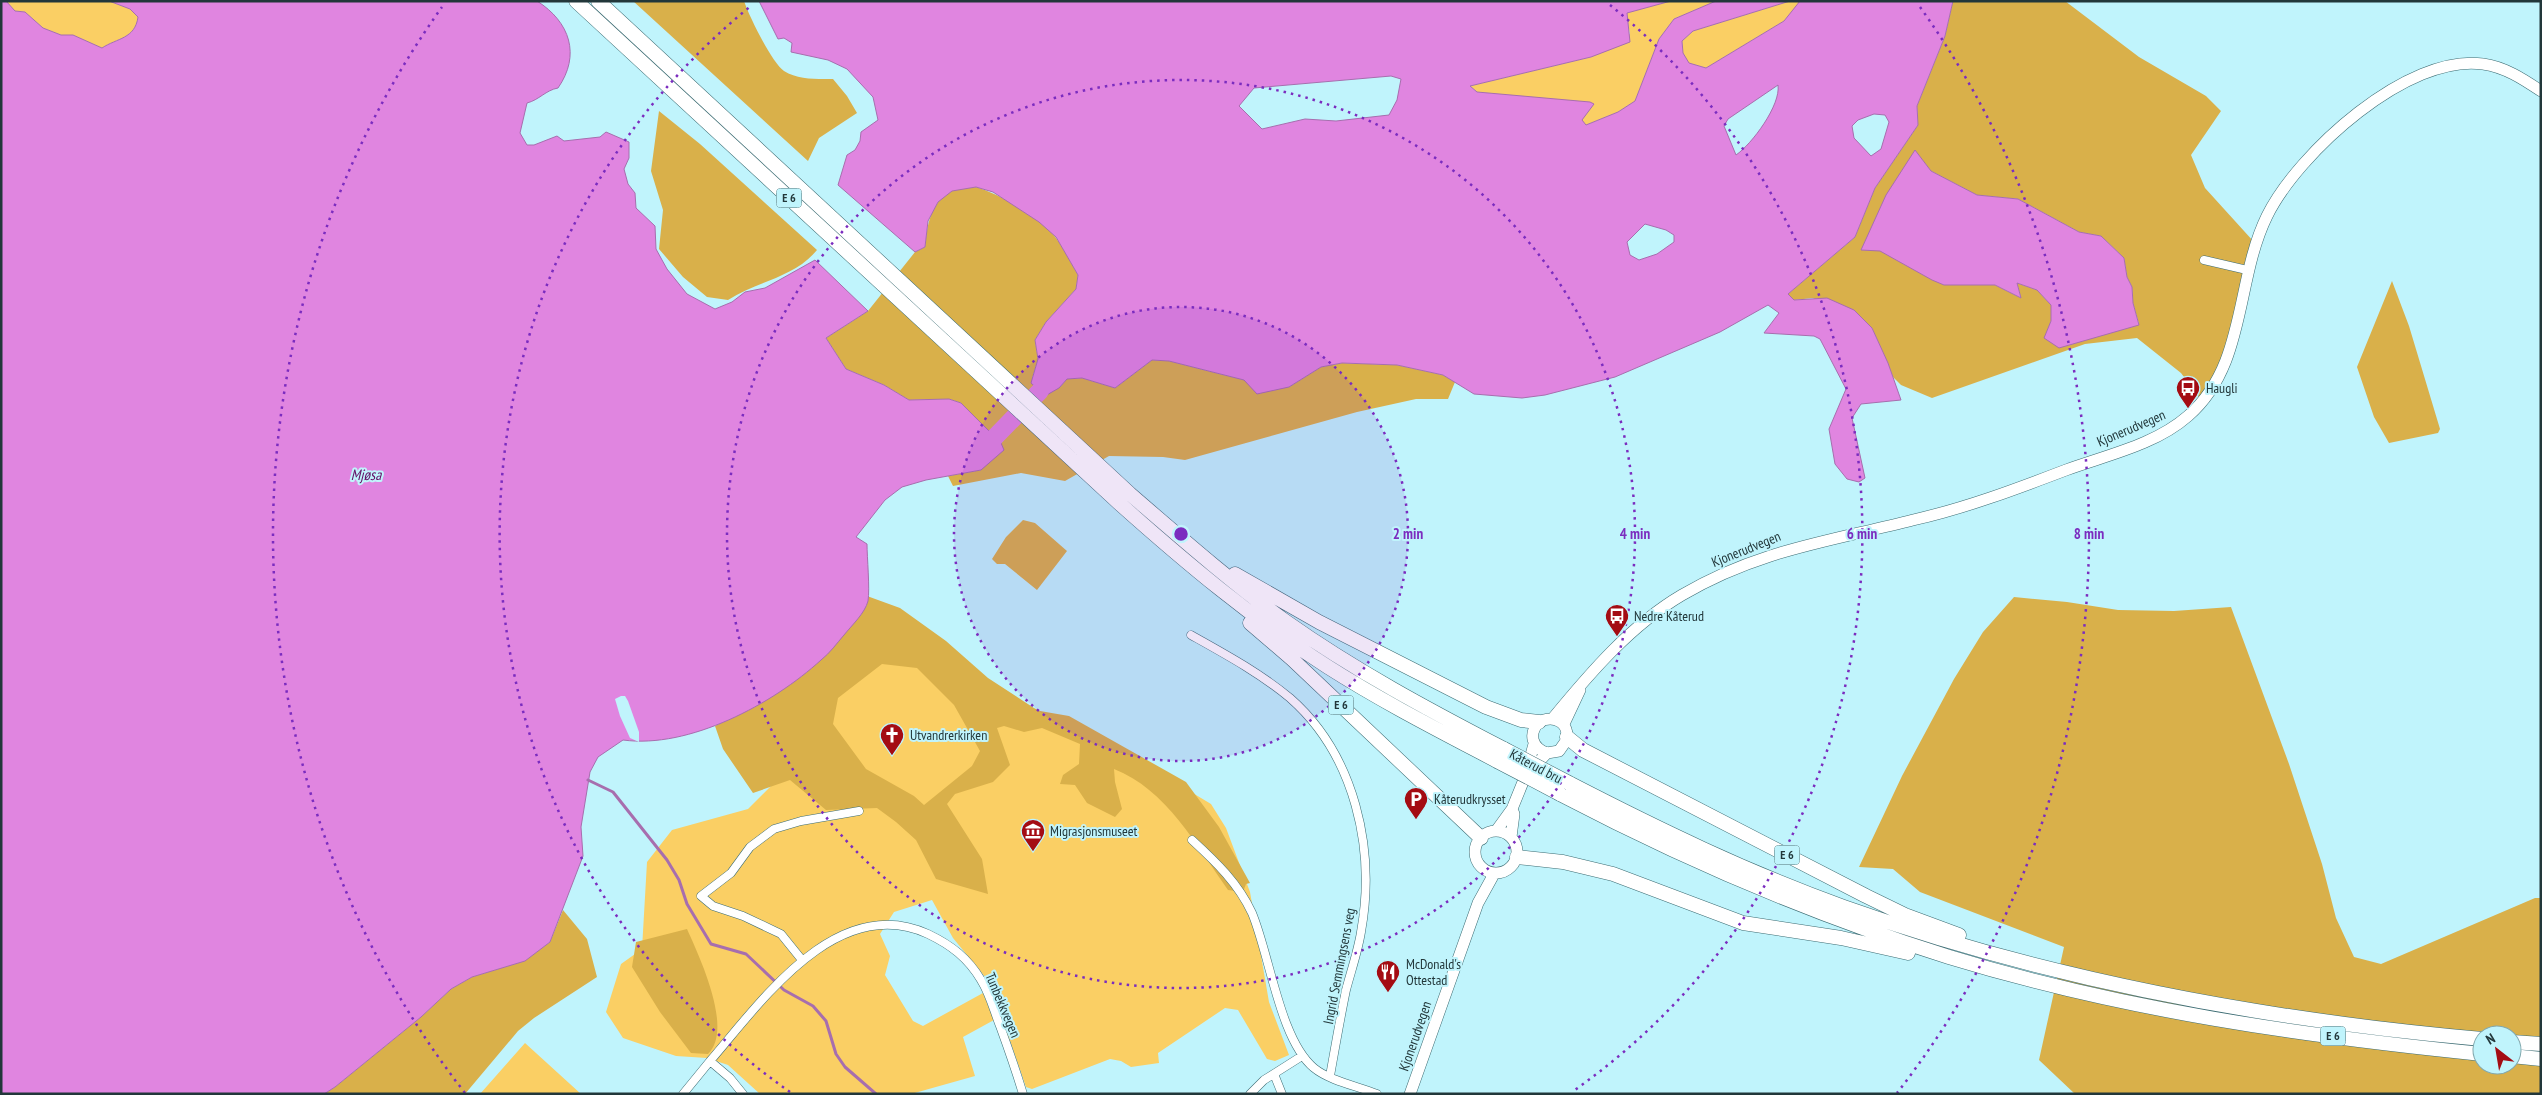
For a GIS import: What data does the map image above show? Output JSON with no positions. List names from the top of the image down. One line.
{"streets":{"highway":["E 6","Kåterud bru"],"main road":["Kjonerudvegen"],"street":["Ingrid Semmingsens veg","Tunbekkvegen"]},"crossings":[["E 6","Kjonerudvegen"],["E 6","Kåterud bru"]],"water":["Mjøsa"],"places":{"bus stop":["Haugli","Nedre Kåterud"],"church":["Utvandrerkirken"],"parking":["Kåterudkrysset"],"museum":["Migrasjonsmuseet"],"restaurant":["McDonald's Ottestad"]},"north":"top left","rings":["2 min","4 min","6 min","8 min"]}
